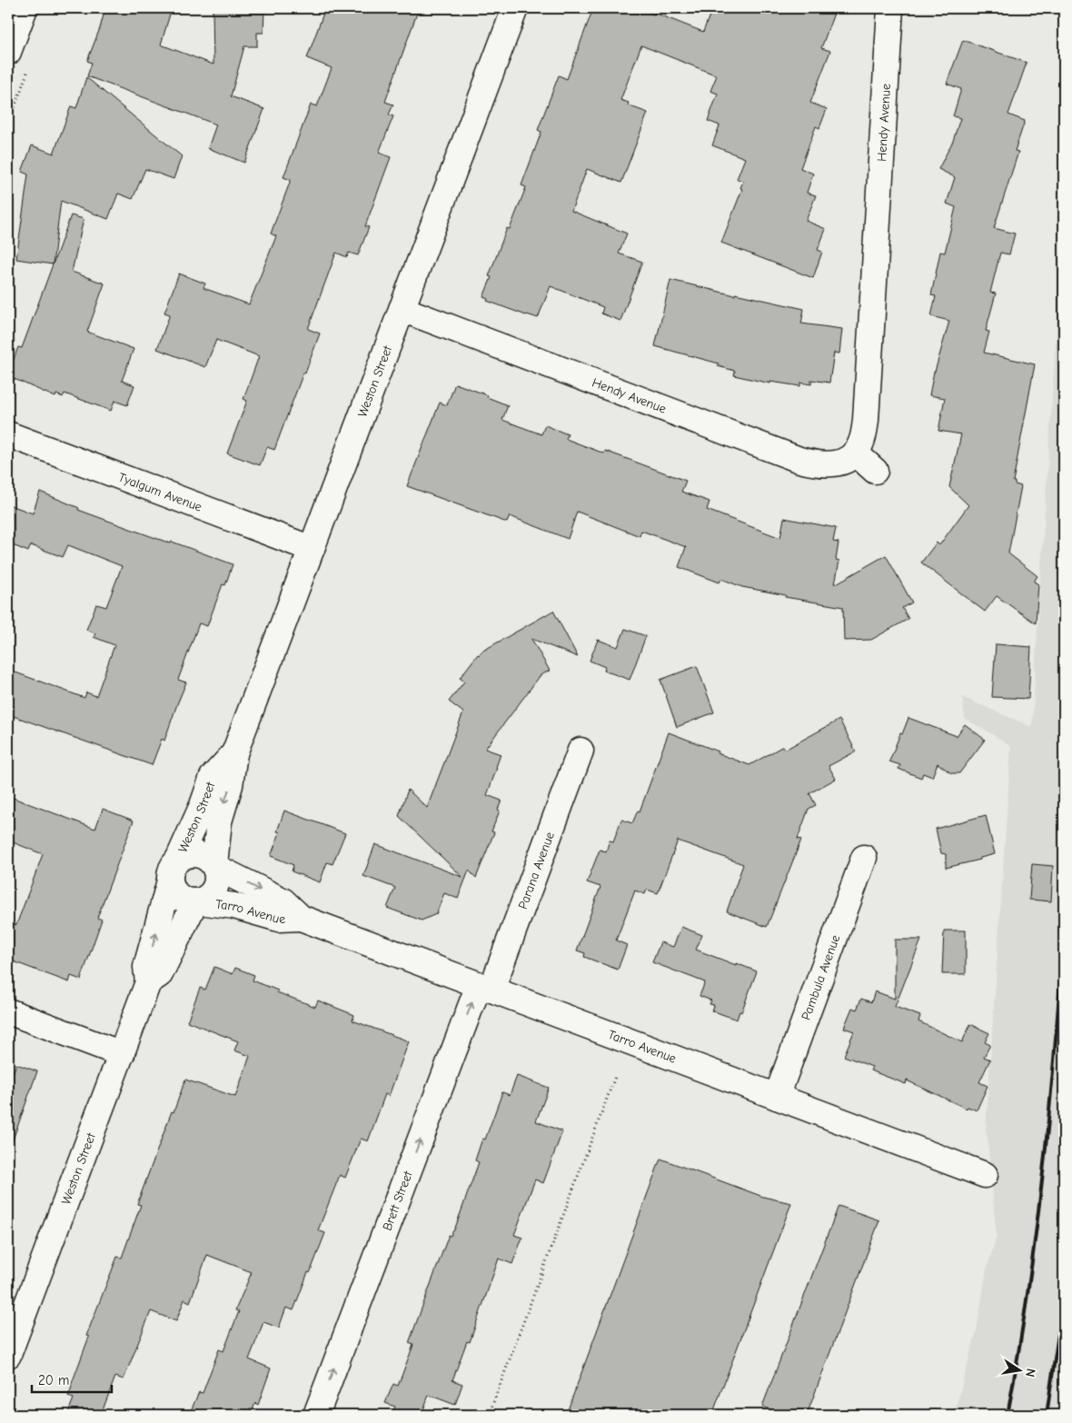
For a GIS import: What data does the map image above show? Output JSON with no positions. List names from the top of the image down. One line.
{"streets":{"street":["Hendy Avenue","Weston Street","Tyalgum Avenue","Parana Avenue","Tarro Avenue","Pambula Avenue","Brett Street"]},"crossings":[["Hendy Avenue","Weston Street"],["Weston Street","Tyalgum Avenue"],["Weston Street","Tarro Avenue"],["Parana Avenue","Tarro Avenue"],["Parana Avenue","Brett Street"],["Tarro Avenue","Pambula Avenue"],["Tarro Avenue","Brett Street"]],"one_way":["Brett Street"],"scale_bar":"20 m","north":"right"}
